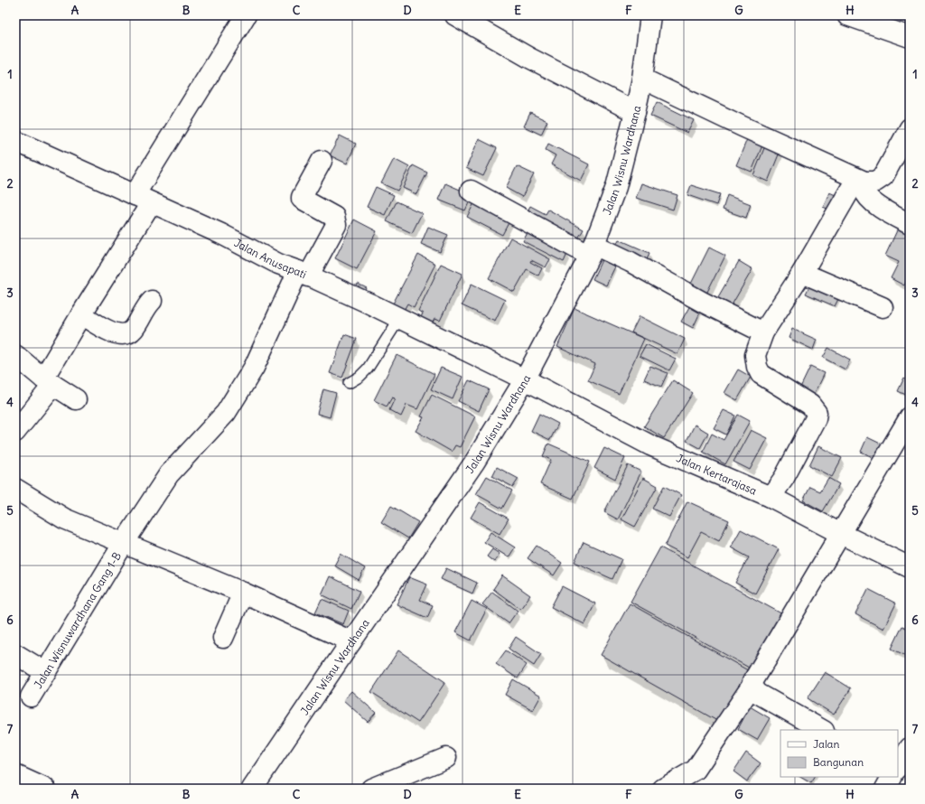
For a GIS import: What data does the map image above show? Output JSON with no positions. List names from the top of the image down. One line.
{"streets":{"street":["Jalan Wisnu Wardhana","Jalan Anusapati","Jalan Kertarajasa","Jalan Wisnuwardhana Gang 1-B"]},"crossings":[["Jalan Wisnu Wardhana","Jalan Anusapati"],["Jalan Wisnu Wardhana","Jalan Kertarajasa"],["Jalan Anusapati","Jalan Kertarajasa"],["Jalan Anusapati","Jalan Wisnuwardhana Gang 1-B"]],"legend":["Jalan","Bangunan"],"grid":{"columns":["A","B","C","D","E","F","G","H"],"rows":["1","2","3","4","5","6","7"]}}
